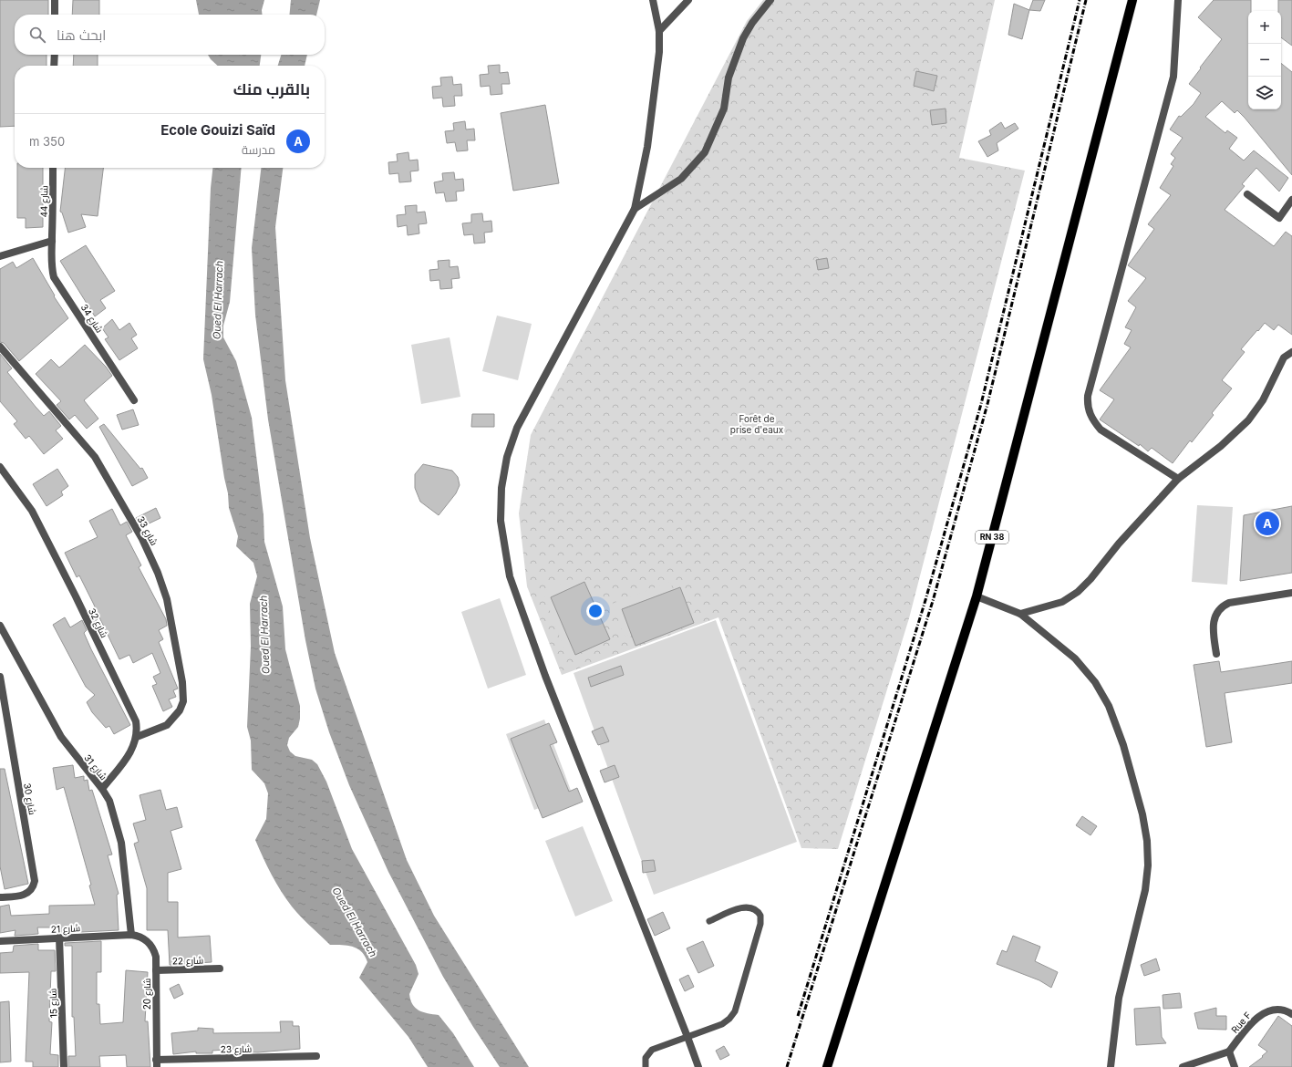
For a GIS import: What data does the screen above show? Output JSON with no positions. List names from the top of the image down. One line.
{"streets":{"main road":["RN 38"],"street":["شارع 44","شارع 34","شارع 33","شارع 32","شارع 31","شارع 30","شارع 21","شارع 22","شارع 20","شارع 15","Rue F","شارع 23"]},"crossings":[["شارع 44","شارع 34"],["شارع 33","شارع 32"],["شارع 32","شارع 31"],["شارع 31","شارع 21"],["شارع 31","شارع 20"],["شارع 21","شارع 20"],["شارع 21","شارع 15"],["شارع 22","شارع 20"],["شارع 20","شارع 23"]],"water":["Oued El Harrach"],"parks":["Forêt de prise d'eaux"],"page":{"map_buttons":["+","−"],"search":"ابحث هنا","heading":"بالقرب منك","list":[{"mark":"A","name":"Ecole Gouizi Saïd","note":"مدرسة","value":"350 m"}],"pins":"A"}}
